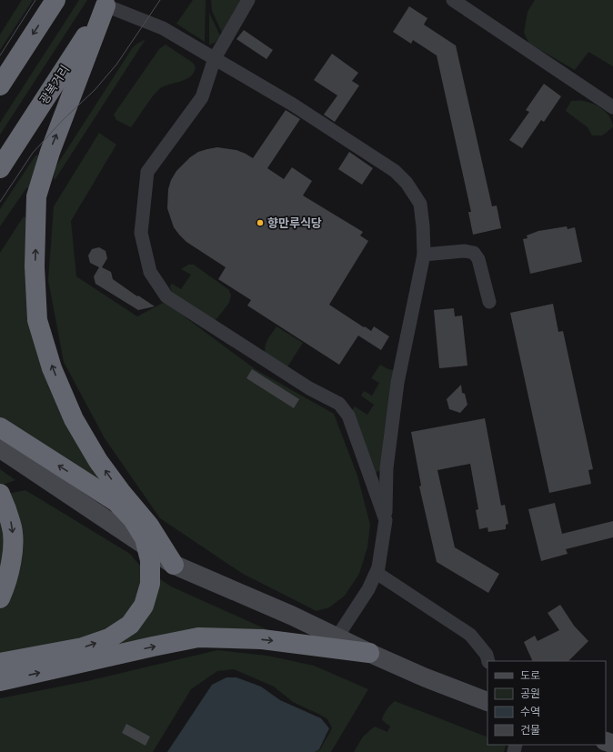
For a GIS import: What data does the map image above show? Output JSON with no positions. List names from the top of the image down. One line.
{"streets":{"highway":["광복거리"]},"places":["향만루식당"],"legend":["도로","공원","수역","건물"]}
